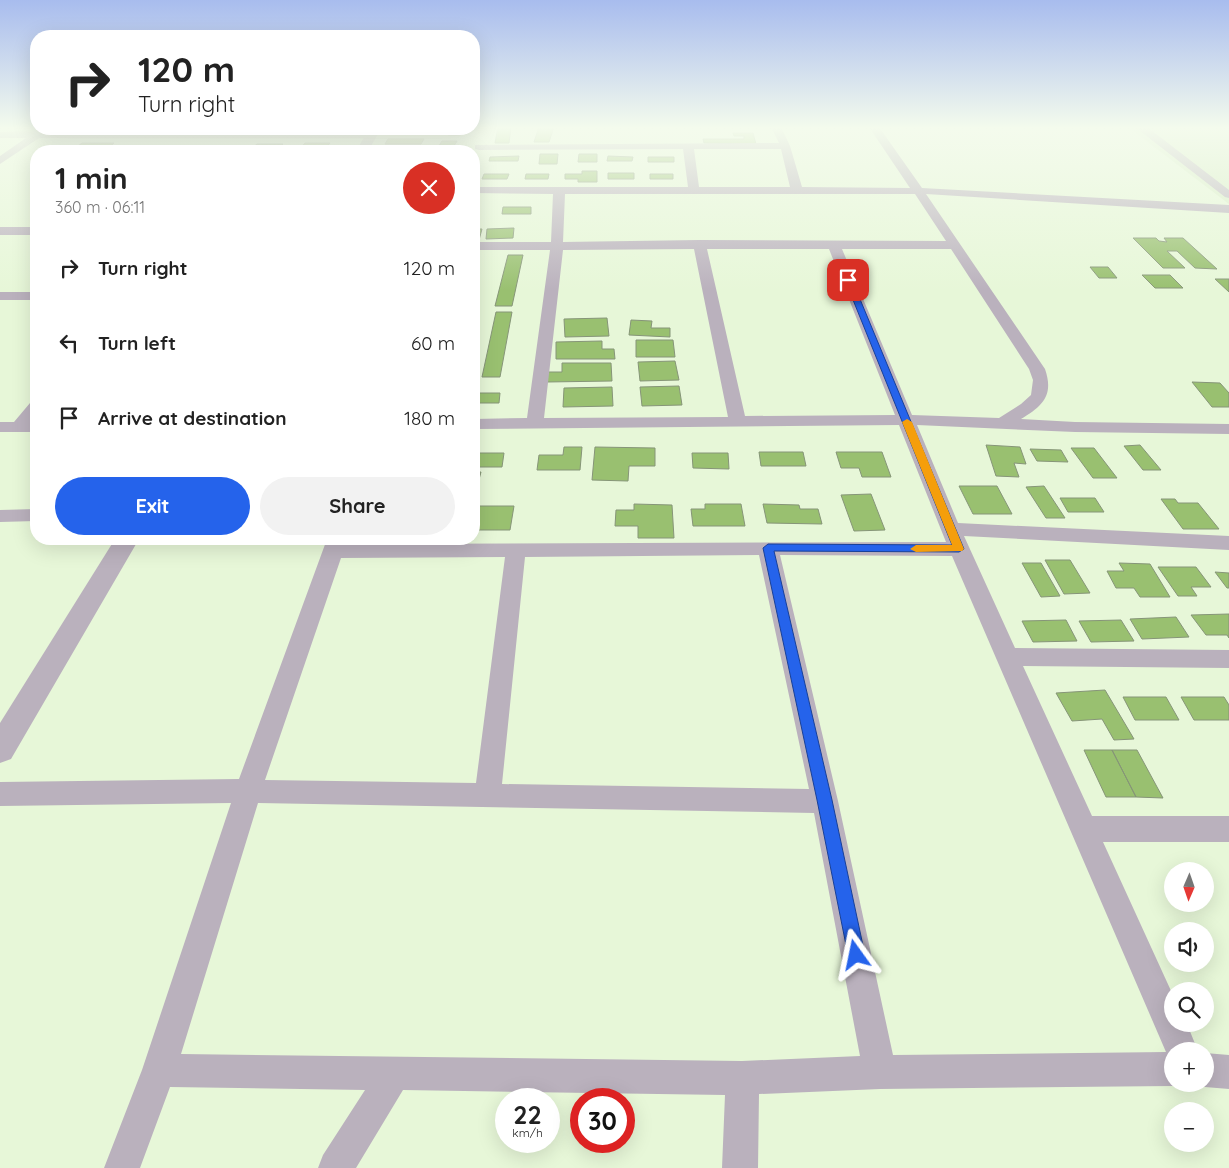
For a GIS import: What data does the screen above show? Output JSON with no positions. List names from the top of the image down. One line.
{"north":"bottom","page":{"turn":["120 m","Turn right"],"heading":["1 min","360 m · 06:11"],"list":[{"name":"Turn right","value":"120 m"},{"name":"Turn left","value":"60 m"},{"name":"Arrive at destination","value":"180 m"}],"buttons":["Exit","Share"],"map_buttons":["+","−"],"speed":"22 km/h","limit":"30"}}
